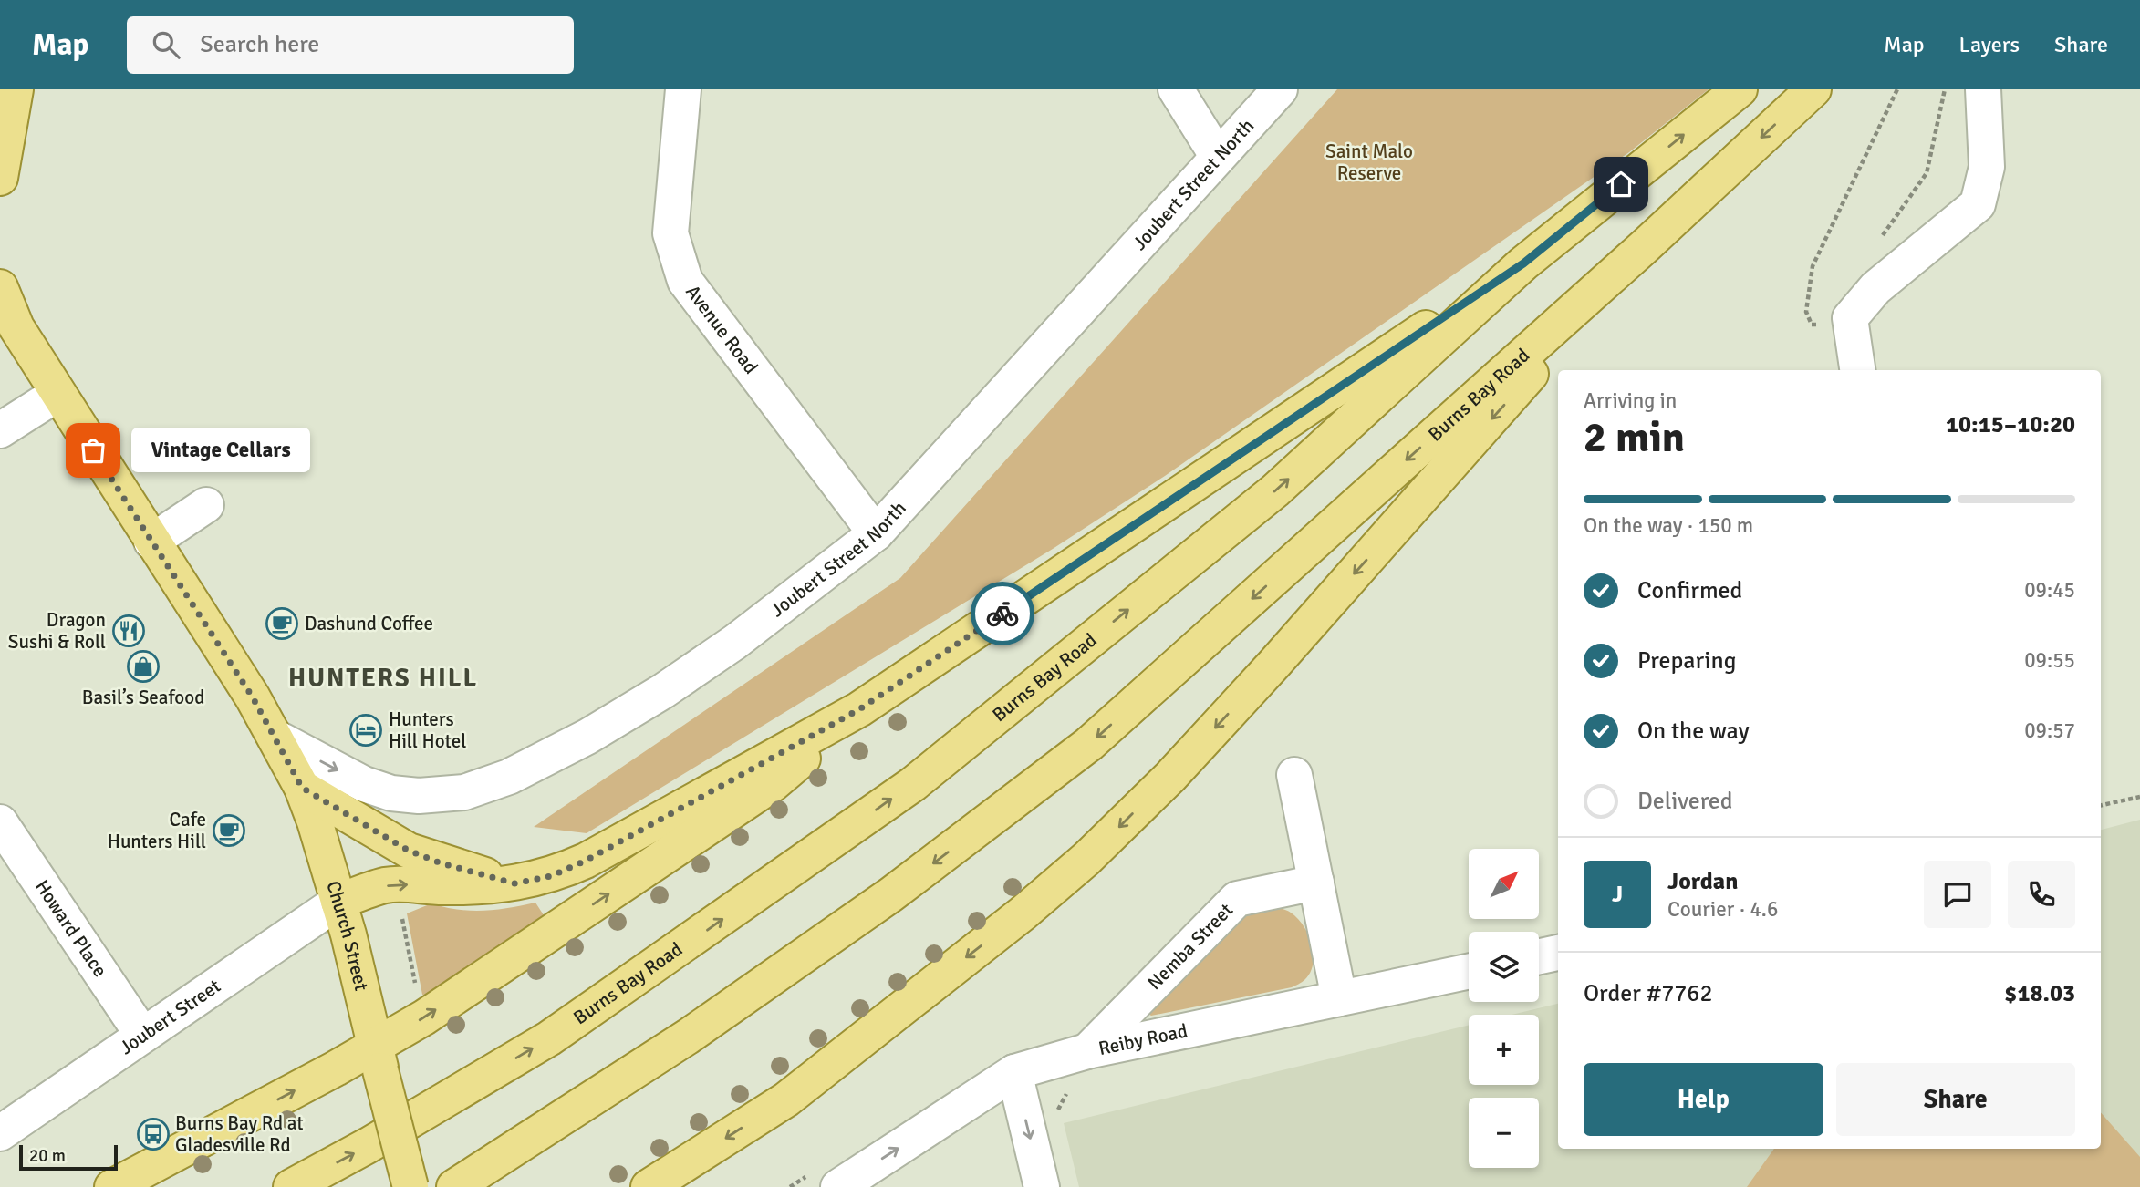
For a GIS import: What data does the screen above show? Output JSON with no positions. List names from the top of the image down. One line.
{"streets":{"main road":["Burns Bay Road","Church Street"],"street":["Joubert Street North","Avenue Road","Howard Place","Nemba Street","Joubert Street","Reiby Road"]},"crossings":[["Joubert Street North","Avenue Road"],["Joubert Street North","Church Street"],["Howard Place","Joubert Street"],["Church Street","Joubert Street"],["Nemba Street","Reiby Road"]],"one_way":["Joubert Street North"],"districts":["HUNTERS HILL"],"parks":["Saint Malo Reserve"],"places":{"other":["Vintage Cellars"],"cafe":["Dashund Coffee","Cafe Hunters Hill"],"restaurant":["Dragon Sushi & Roll"],"shop":["Basil’s Seafood"],"hotel":["Hunters Hill Hotel"],"bus stop":["Burns Bay Rd at Gladesville Rd"]},"scale_bar":"20 m","north":"top right","page":{"header":"Map","search":"Search here","nav":["Map","Layers","Share"],"heading":["2 min","Arriving in","10:15–10:20"],"panel":["Jordan","Courier · 4.6","Order #7762","$18.03"],"bubble":"Vintage Cellars","bar":"On the way · 150 m","list":[["Confirmed","09:45"],["Preparing","09:55"],["On the way","09:57"],"Delivered"],"map_buttons":["+","−"],"round":"J","buttons":["Help","Share"],"scale":"20 m"}}
